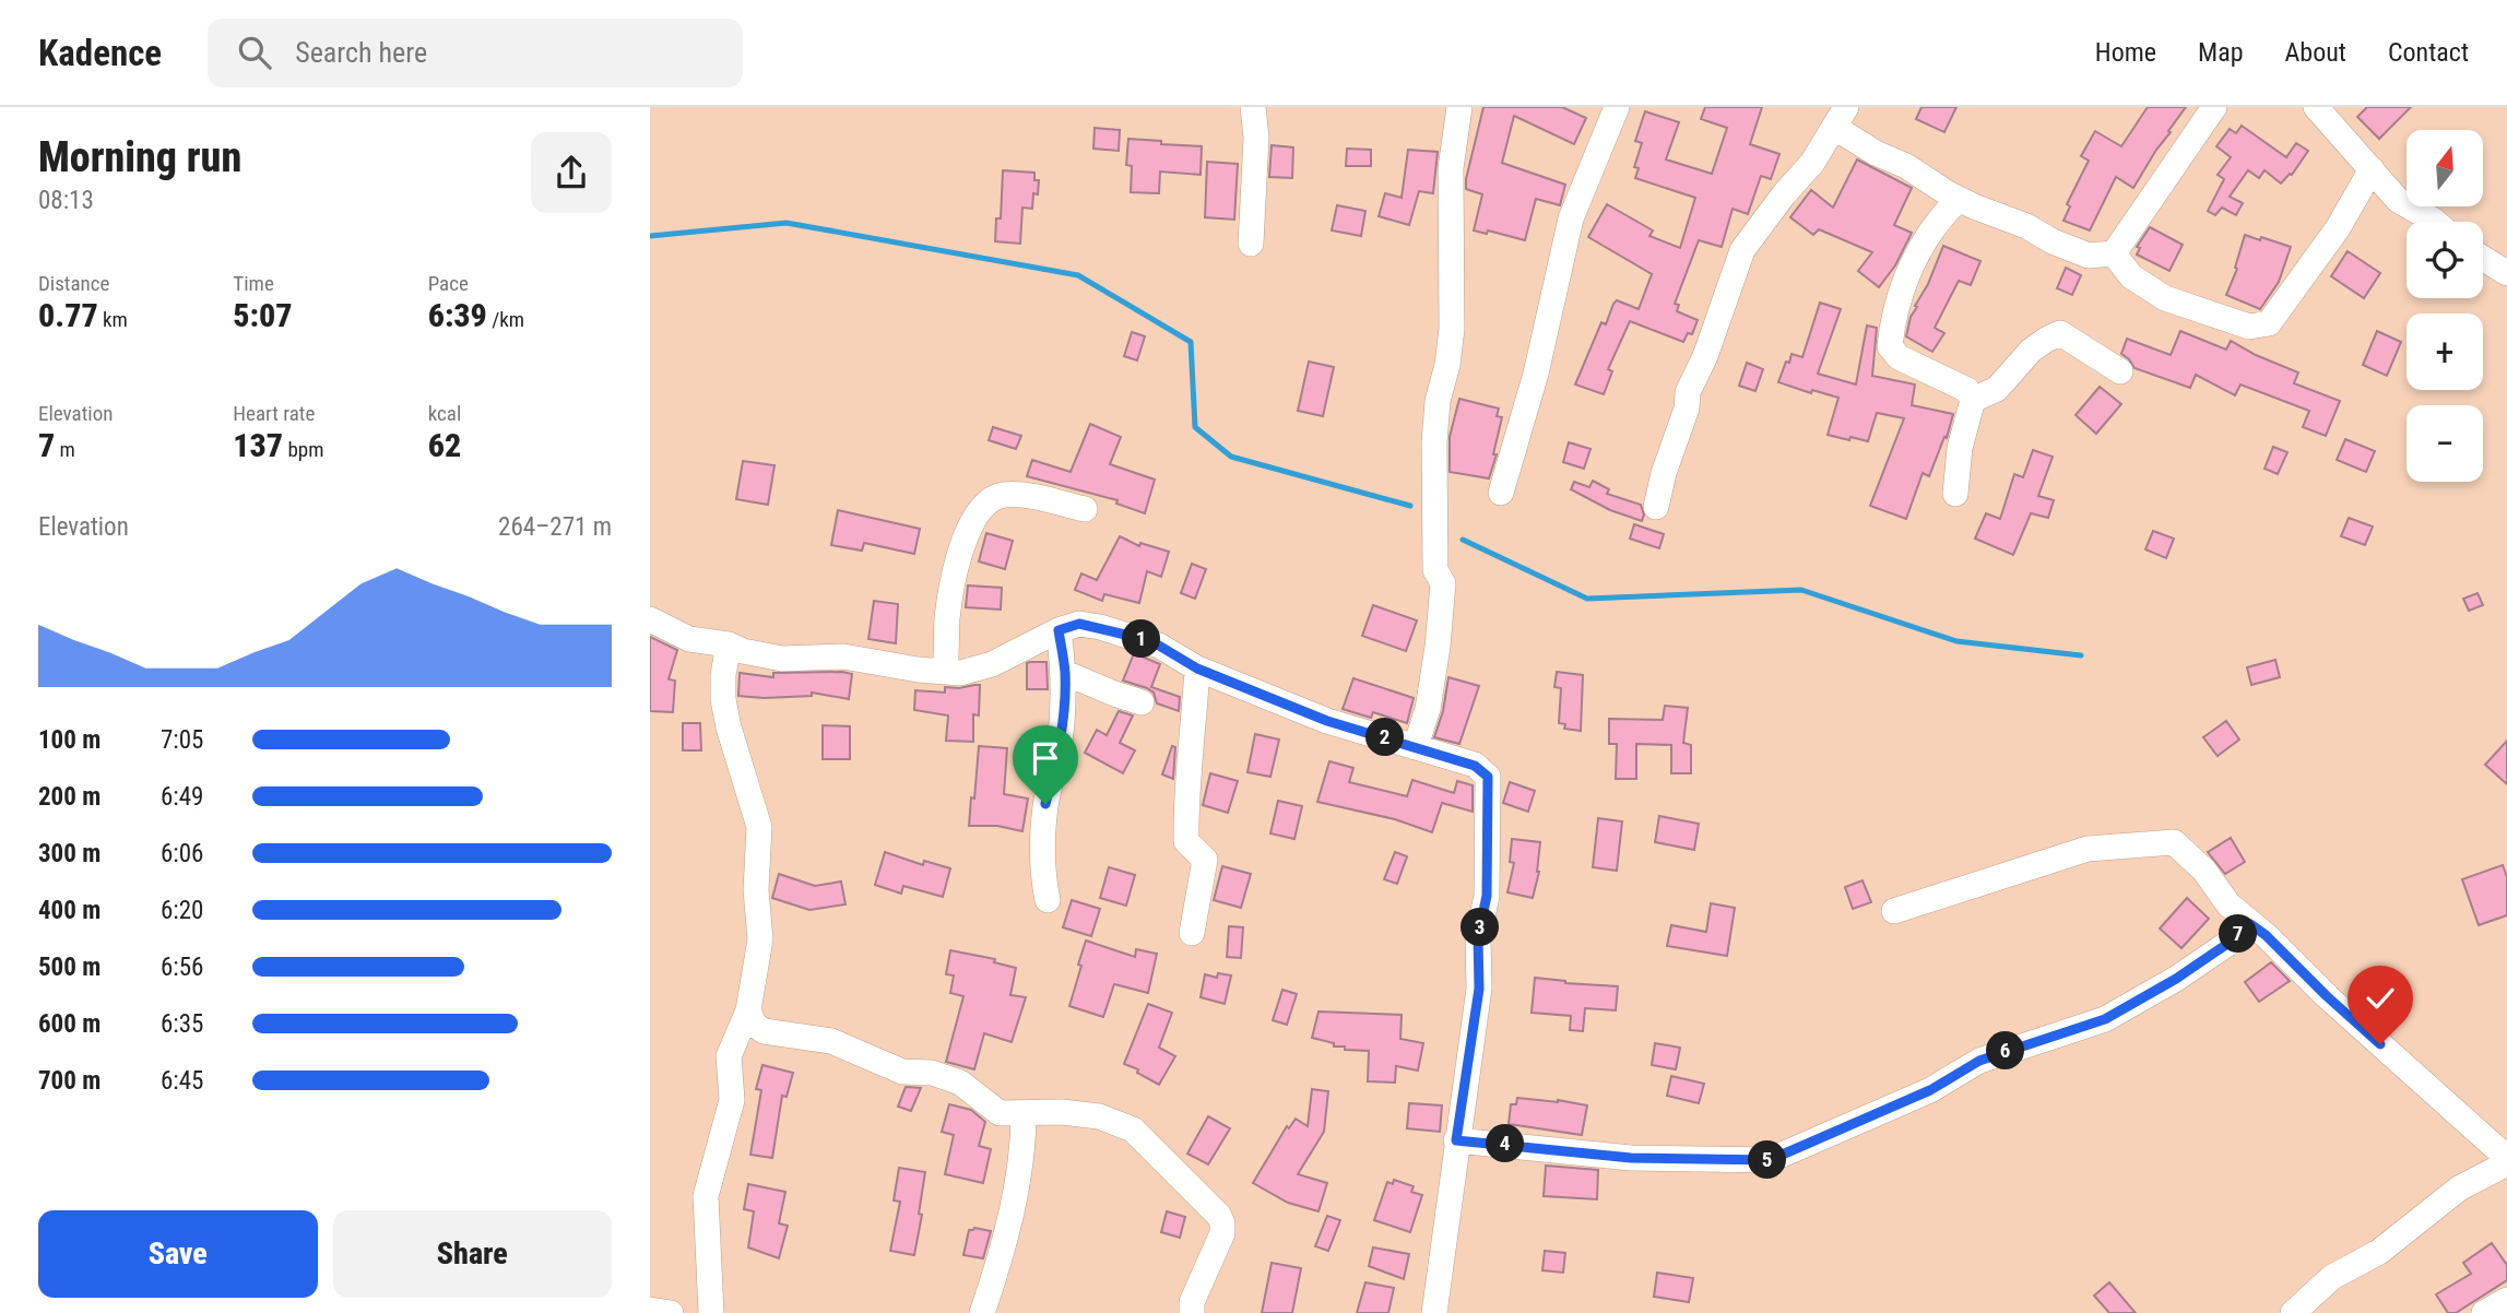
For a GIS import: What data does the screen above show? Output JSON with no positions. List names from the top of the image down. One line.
{"north":"top","page":{"header":"Kadence","search":"Search here","nav":["Home","Map","About","Contact"],"heading":["Morning run","08:13"],"map_buttons":["+","−"],"stats":[["Distance","0.77 km"],["Time","5:07"],["Pace","6:39 /km"],["Elevation","7 m"],["Heart rate","137 bpm"],["kcal","62"]],"chart":["Elevation","264–271 m"],"pins":["1","2","3","7","6","4","5"],"list":[{"name":"100 m","note":"7:05"},{"name":"200 m","note":"6:49"},{"name":"300 m","note":"6:06"},{"name":"400 m","note":"6:20"},{"name":"500 m","note":"6:56"},{"name":"600 m","note":"6:35"},{"name":"700 m","note":"6:45"}],"buttons":["Save","Share"]}}
